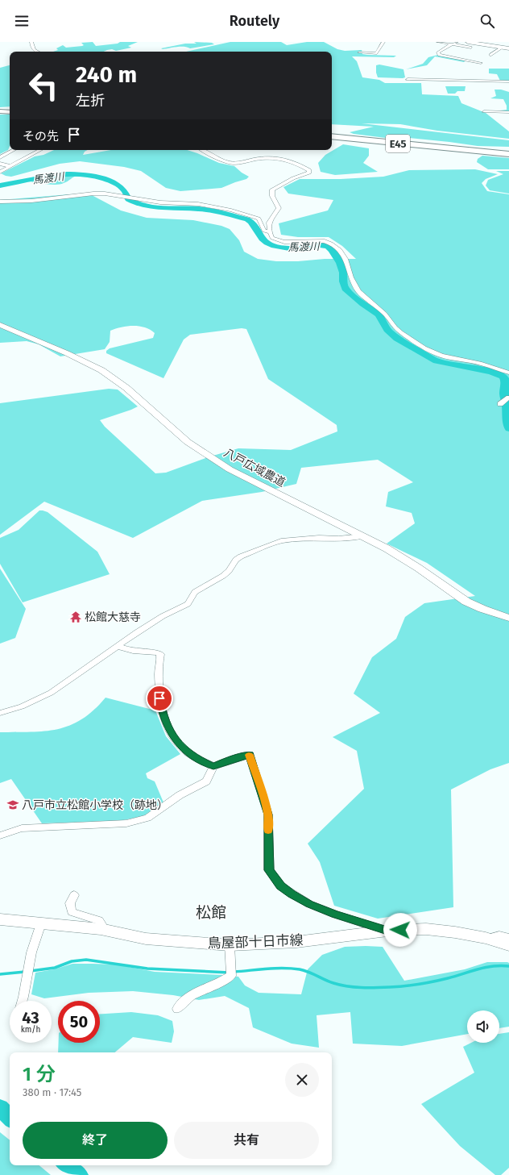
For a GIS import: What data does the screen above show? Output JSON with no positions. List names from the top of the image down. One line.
{"streets":{"highway":["E45"],"street":["八戸広域農道","鳥屋部十日市線"]},"districts":["松館"],"water":["馬渡川"],"places":{"temple":["松館大慈寺"],"school or university":["八戸市立松館小学校（跡地）"]},"page":{"header":"Routely","turn":["240 m","左折"],"then":"その先","speed":"43 km/h","limit":"50","heading":["1 分","380 m · 17:45"],"buttons":["終了","共有"]}}
